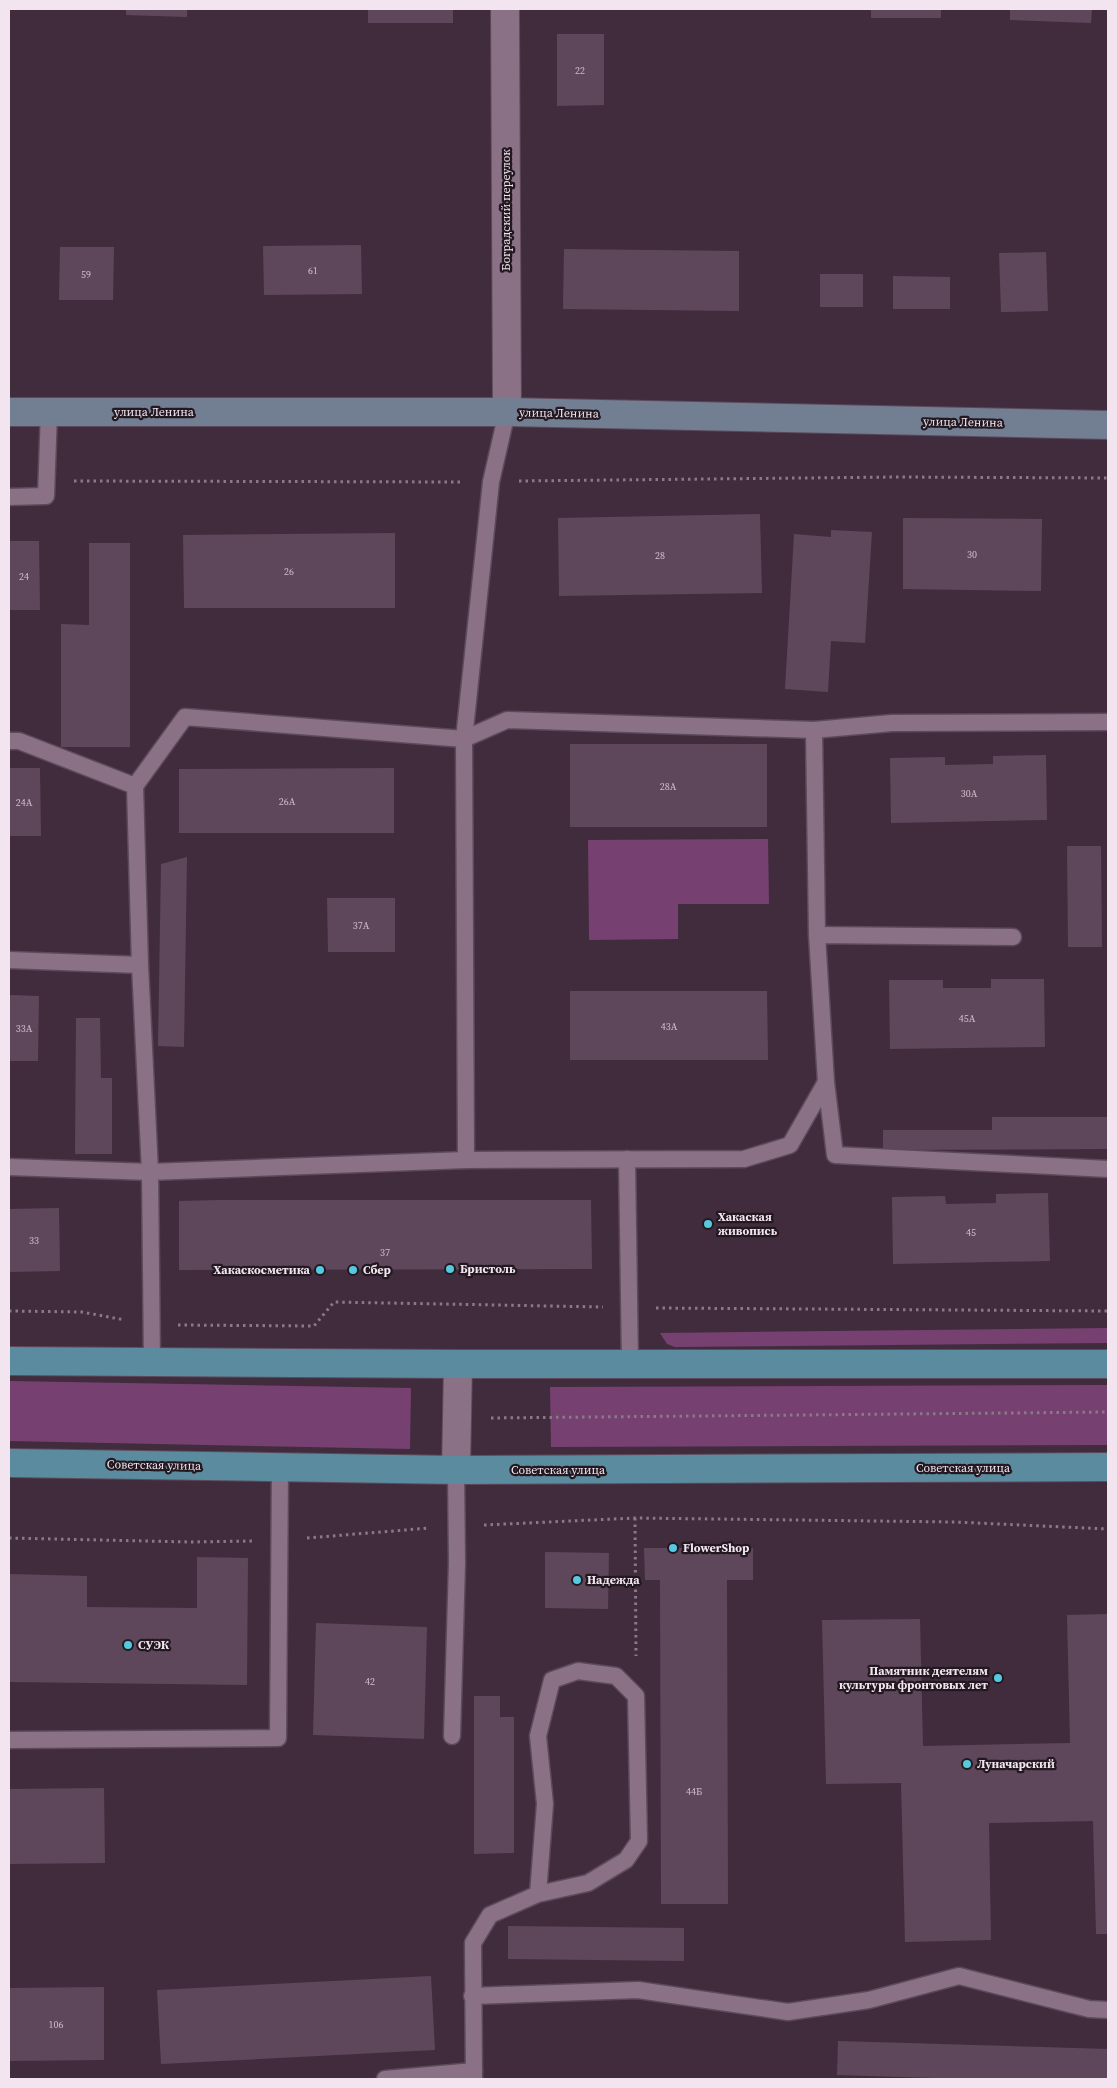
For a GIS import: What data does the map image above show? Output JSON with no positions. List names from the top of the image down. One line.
{"streets":{"main road":["Советская улица"],"street":["Боградский переулок","улица Ленина"]},"crossings":[["Боградский переулок","улица Ленина"]],"places":["Хакаская живопись","Бристоль","Хакаскосметика","Сбер","FlowerShop","Надежда","СУЭК","Памятник деятелям культуры фронтовых лет","Луначарский"],"house_numbers":["22","61","59","30","28","26","24","28А","30А","26А","24А","37А","45А","43А","33А","45","33","37","42","44Б","106"]}
